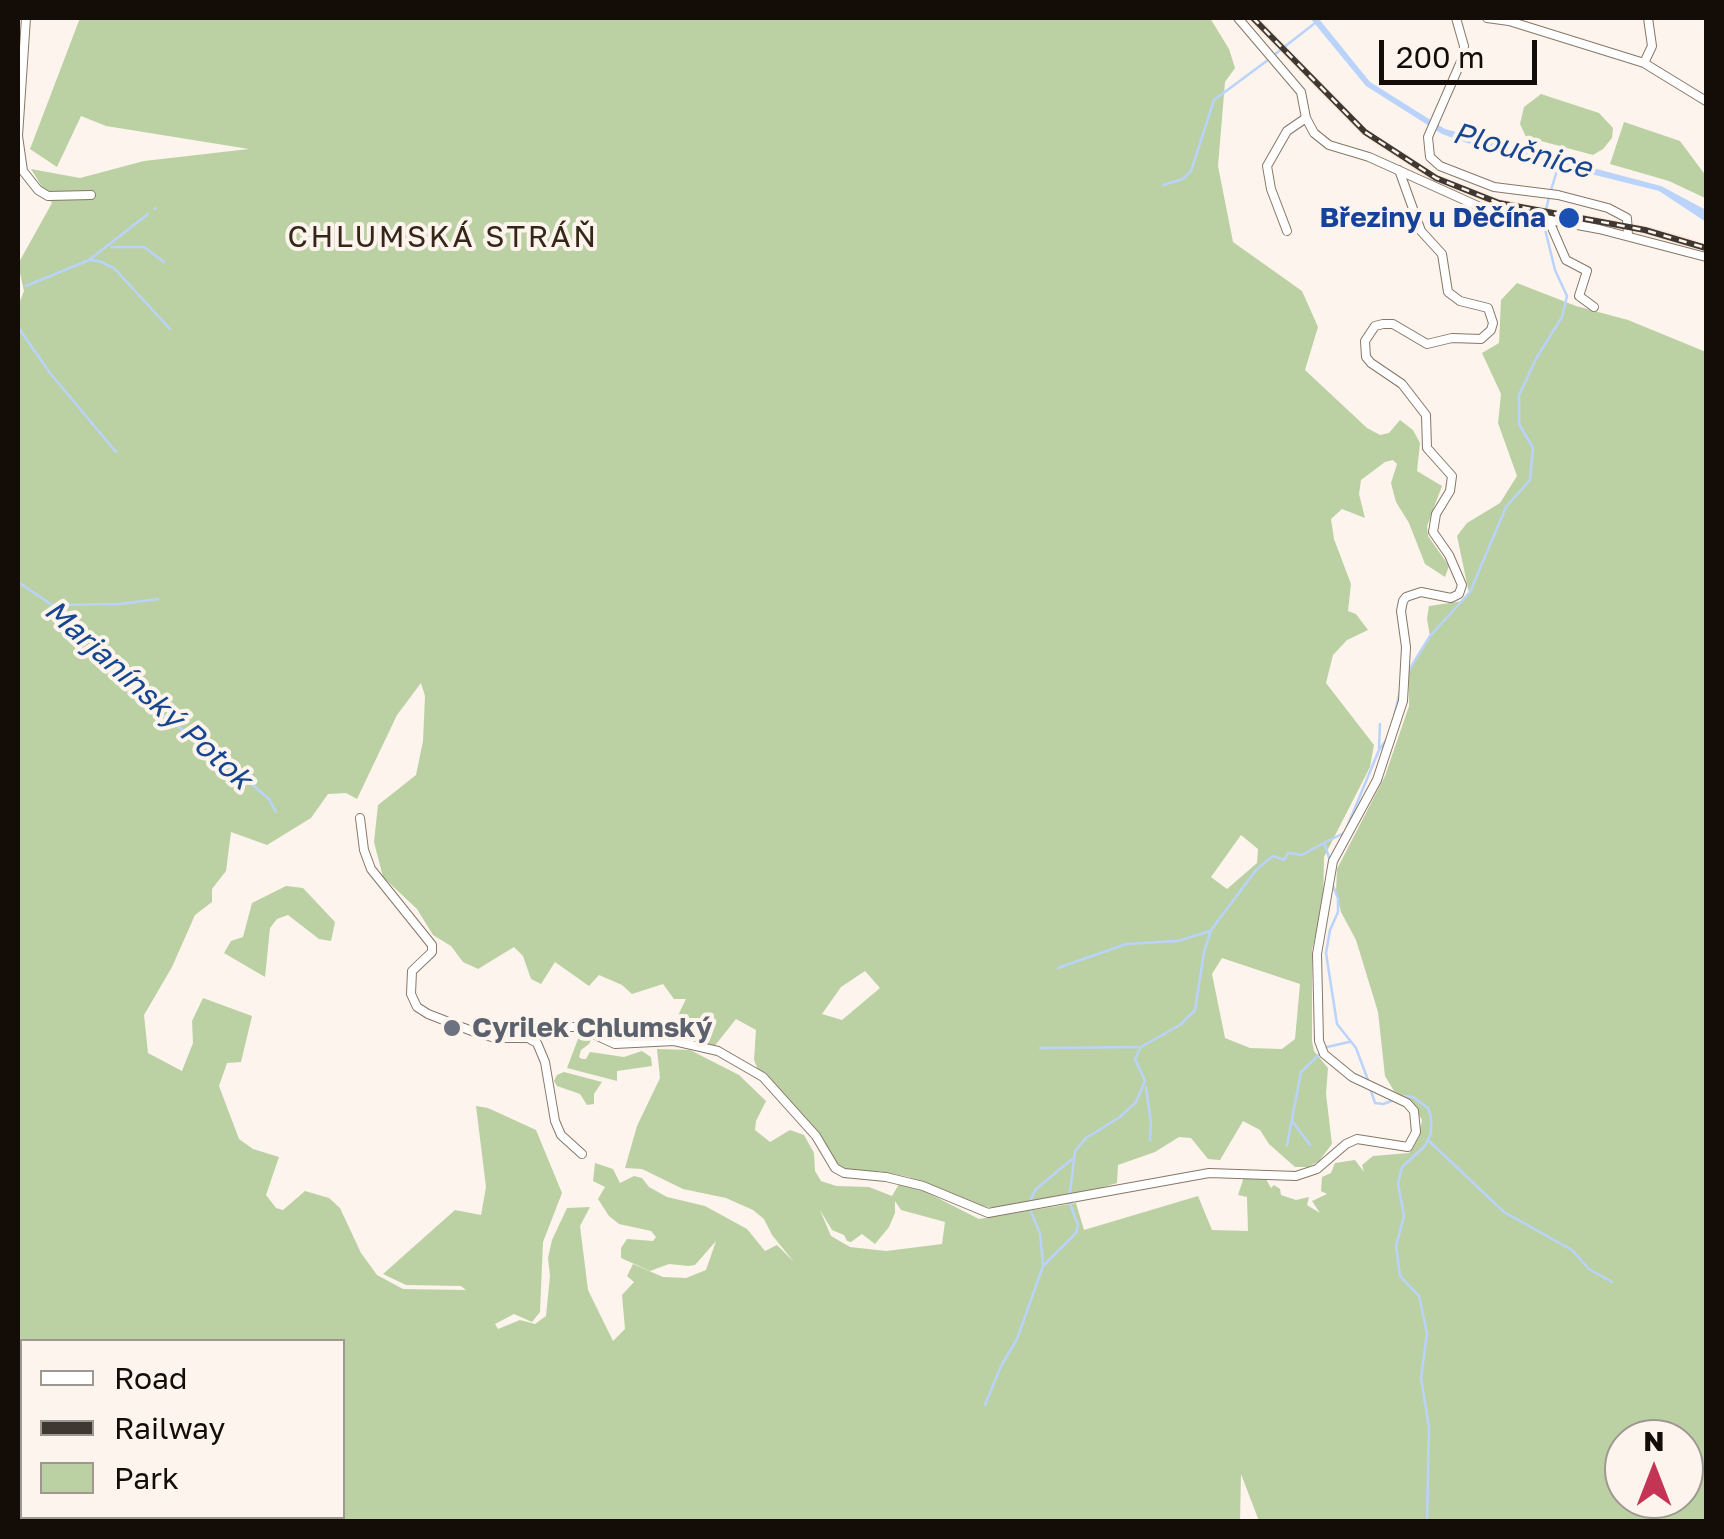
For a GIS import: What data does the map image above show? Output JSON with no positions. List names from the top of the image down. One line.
{"districts":["CHLUMSKÁ STRÁŇ"],"water":["Ploučnice","Marjanínský Potok"],"places":["Březiny u Děčína","Cyrilek Chlumský"],"legend":["Road","Railway","Park"],"scale_bar":"200 m","north":"top"}
